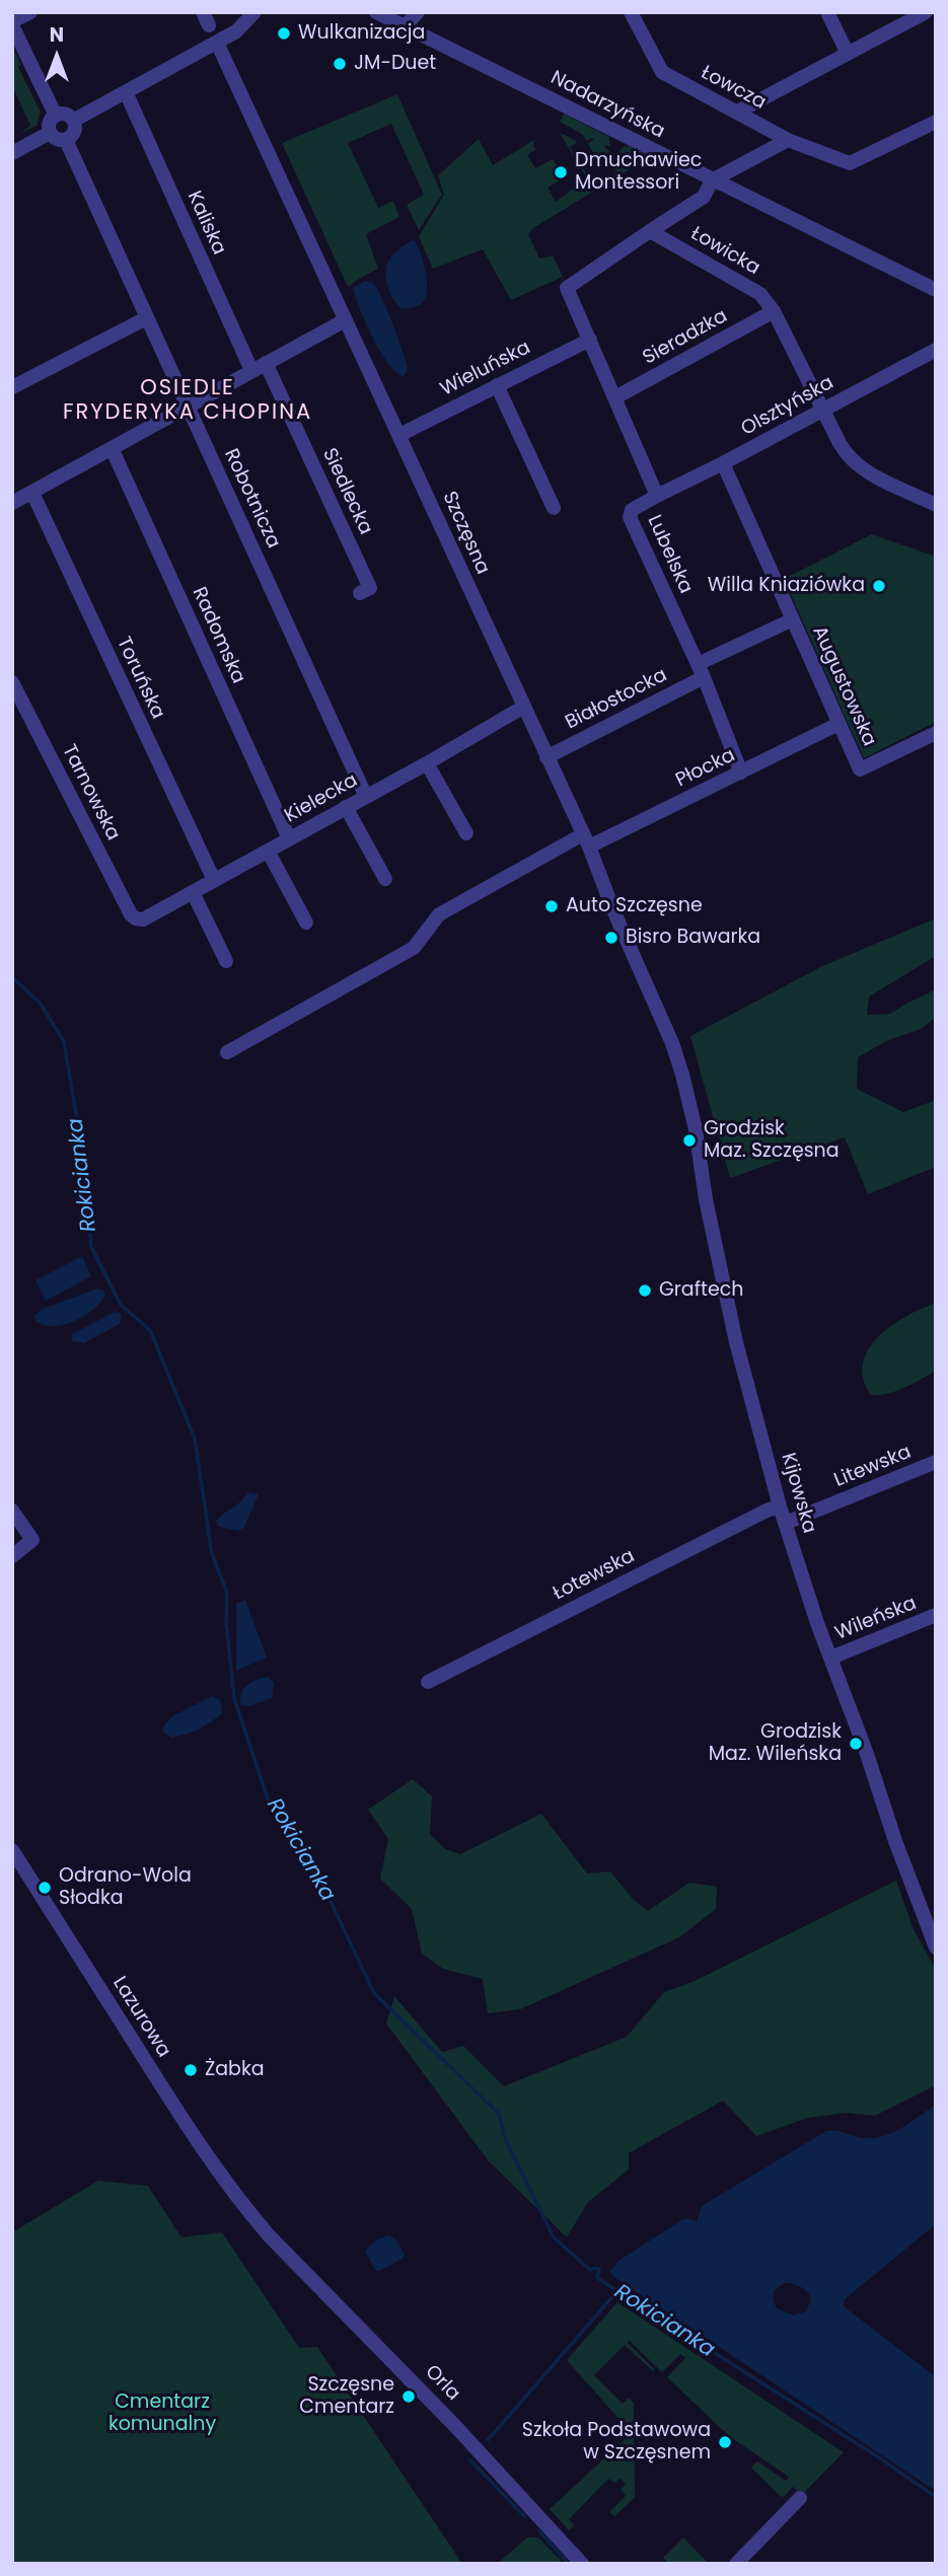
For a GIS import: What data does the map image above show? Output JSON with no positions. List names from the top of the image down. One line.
{"streets":{"street":["Łowcza","Nadarzyńska","Kaliska","Łowicka","Sieradzka","Wieluńska","Olsztyńska","Siedlecka","Robotnicza","Szczęsna","Lubelska","Radomska","Toruńska","Augustowska","Białostocka","Płocka","Tarnowska","Kielecka","Litewska","Kijowska","Łotewska","Wileńska","Lazurowa","Orla"]},"crossings":[["Łowcza","Łowicka"],["Nadarzyńska","Łowicka"],["Łowicka","Sieradzka"],["Łowicka","Olsztyńska"],["Łowicka","Lubelska"],["Sieradzka","Lubelska"],["Wieluńska","Szczęsna"],["Wieluńska","Lubelska"],["Olsztyńska","Lubelska"],["Olsztyńska","Augustowska"],["Robotnicza","Kielecka"],["Szczęsna","Białostocka"],["Szczęsna","Płocka"],["Szczęsna","Kielecka"],["Szczęsna","Kijowska"],["Lubelska","Białostocka"],["Lubelska","Płocka"],["Radomska","Kielecka"],["Toruńska","Kielecka"],["Augustowska","Białostocka"],["Augustowska","Płocka"],["Tarnowska","Kielecka"],["Litewska","Kijowska"],["Kijowska","Łotewska"],["Kijowska","Wileńska"],["Lazurowa","Orla"]],"districts":["OSIEDLE FRYDERYKA CHOPINA"],"water":["Rokicianka"],"parks":["Cmentarz komunalny"],"places":["Wulkanizacja","JM-Duet","Dmuchawiec Montessori","Willa Kniaziówka","Auto Szczęsne","Bisro Bawarka","Grodzisk Maz. Szczęsna","Graftech","Grodzisk Maz. Wileńska","Odrano-Wola Słodka","Żabka","Szczęsne Cmentarz","Szkoła Podstawowa w Szczęsnem"],"north":"top"}
